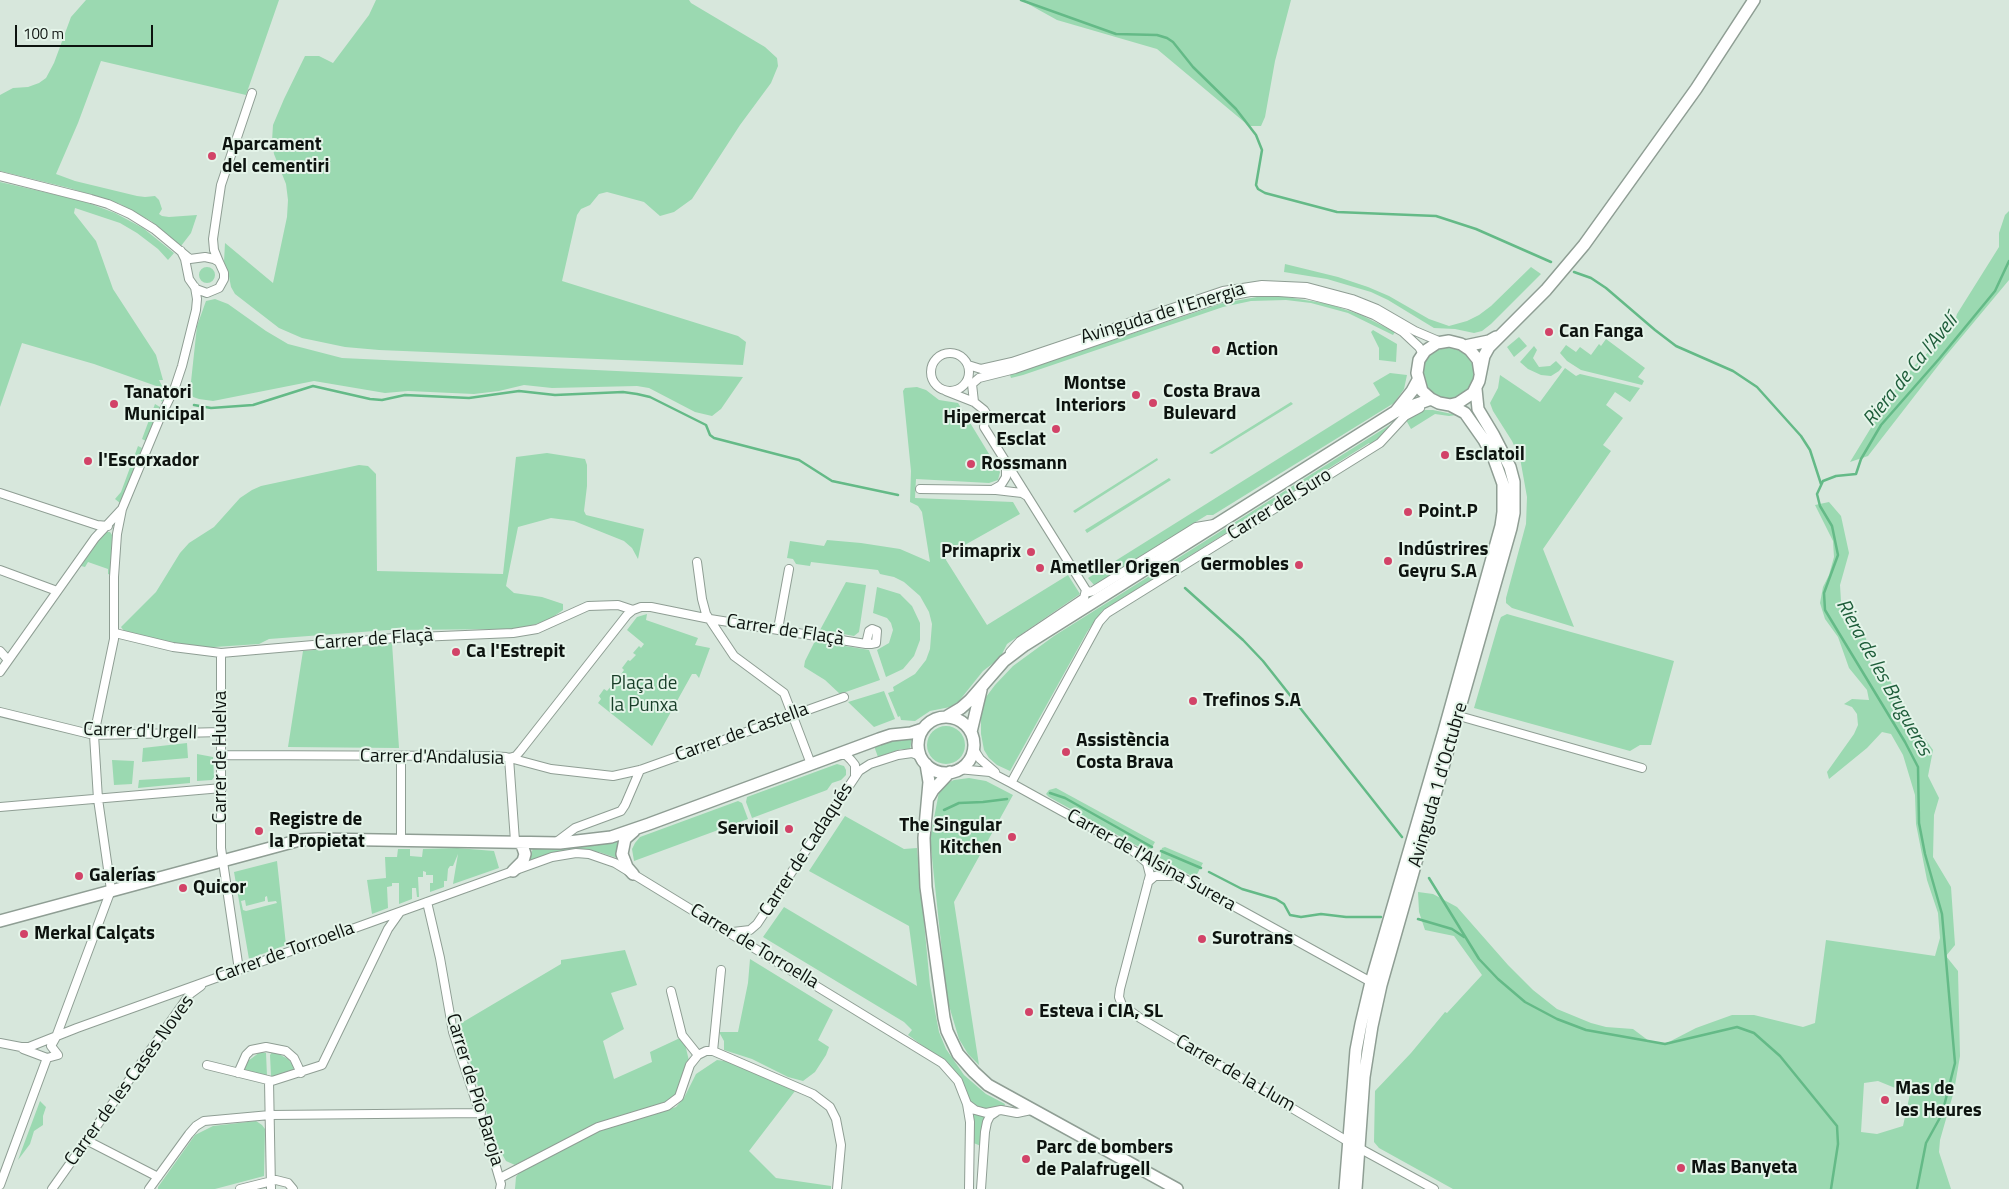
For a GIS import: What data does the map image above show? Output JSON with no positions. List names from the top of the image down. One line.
{"streets":{"street":["Avinguda de l'Energia","Carrer del Suro","Carrer de Flaçà","Carrer d'Urgell","Carrer de Castella","Carrer de Huelva","Carrer d'Andalusia","Avinguda 1 d'Octubre","Carrer de Cadaqués","Carrer de l'Alsina Surera","Carrer de Torroella","Carrer de la Llum","Carrer de les Cases Noves","Carrer de Pío Baroja"]},"crossings":[["Avinguda de l'Energia","Carrer del Suro"],["Avinguda de l'Energia","Avinguda 1 d'Octubre"],["Carrer del Suro","Avinguda 1 d'Octubre"],["Carrer del Suro","Carrer de l'Alsina Surera"],["Carrer de Flaçà","Carrer de Huelva"],["Carrer d'Urgell","Carrer de Huelva"],["Carrer de Castella","Carrer d'Andalusia"],["Carrer de Huelva","Carrer d'Andalusia"],["Carrer de Huelva","Carrer de Torroella"],["Avinguda 1 d'Octubre","Carrer de l'Alsina Surera"],["Avinguda 1 d'Octubre","Carrer de la Llum"],["Carrer de Cadaqués","Carrer de l'Alsina Surera"],["Carrer de Cadaqués","Carrer de Torroella"],["Carrer de l'Alsina Surera","Carrer de la Llum"],["Carrer de Torroella","Carrer de les Cases Noves"],["Carrer de Torroella","Carrer de Pío Baroja"]],"water":["Riera de Ca l'Avelí","Riera de les Brugueres"],"parks":["Plaça de la Punxa"],"places":["Aparcament del cementiri","Can Fanga","Action","Montse Interiors","Costa Brava Bulevard","Tanatori Municipal","Hipermercat Esclat","Esclatoil","l'Escorxador","Rossmann","Point.P","Primaprix","Indústrires Geyru S.A","Germobles","Ametller Origen","Ca l'Estrepit","Trefinos S.A","Assistència Costa Brava","Servioil","Registre de la Propietat","The Singular Kitchen","Galerías","Quicor","Merkal Calçats","Surotrans","Esteva i CIA, SL","Mas de les Heures","Parc de bombers de Palafrugell","Mas Banyeta"],"scale_bar":"100 m"}
